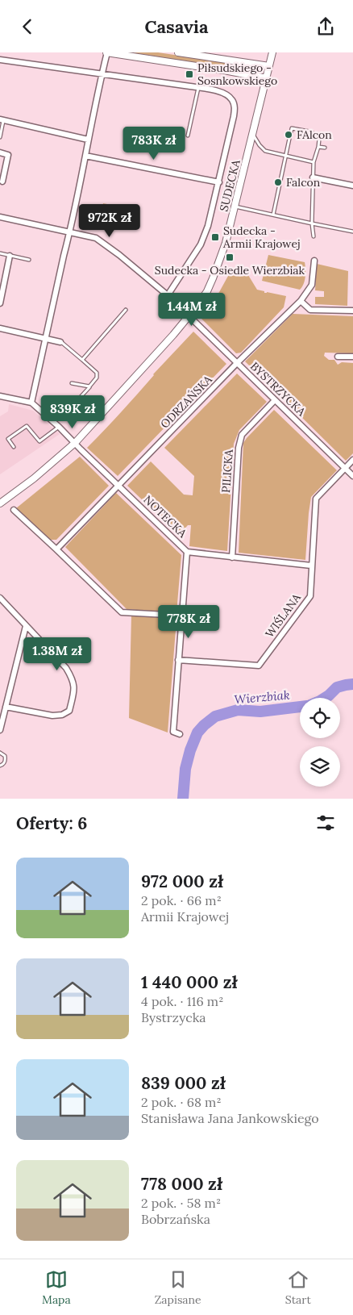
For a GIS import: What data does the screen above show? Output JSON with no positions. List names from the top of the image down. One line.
{"streets":{"street":["SUDECKA","BYSTRZYCKA","ODRZAŃSKA","PILICKA","NOTECKA","WIŚLANA"]},"crossings":[["SUDECKA","BYSTRZYCKA"],["SUDECKA","NOTECKA"],["BYSTRZYCKA","ODRZAŃSKA"],["BYSTRZYCKA","PILICKA"],["BYSTRZYCKA","WIŚLANA"],["ODRZAŃSKA","NOTECKA"],["PILICKA","NOTECKA"],["NOTECKA","WIŚLANA"]],"water":["Wierzbiak"],"places":{"transit":["Piłsudskiego - Sosnkowskiego","Sudecka - Armii Krajowej","Sudecka - Osiedle Wierzbiak"],"other":["FAlcon","Falcon"]},"page":{"header":"Casavia","price":["783K zł","972K zł","1.44M zł","839K zł","778K zł","1.38M zł"],"heading":"Oferty: 6","list":[{"name":"972 000 zł","note":"2 pok. · 66 m² · Armii Krajowej"},{"name":"1 440 000 zł","note":"4 pok. · 116 m² · Bystrzycka"},{"name":"839 000 zł","note":"2 pok. · 68 m² · Stanisława Jana Jankowskiego"},{"name":"778 000 zł","note":"2 pok. · 58 m² · Bobrzańska"}],"tabs":["Mapa","Zapisane","Start"]}}
